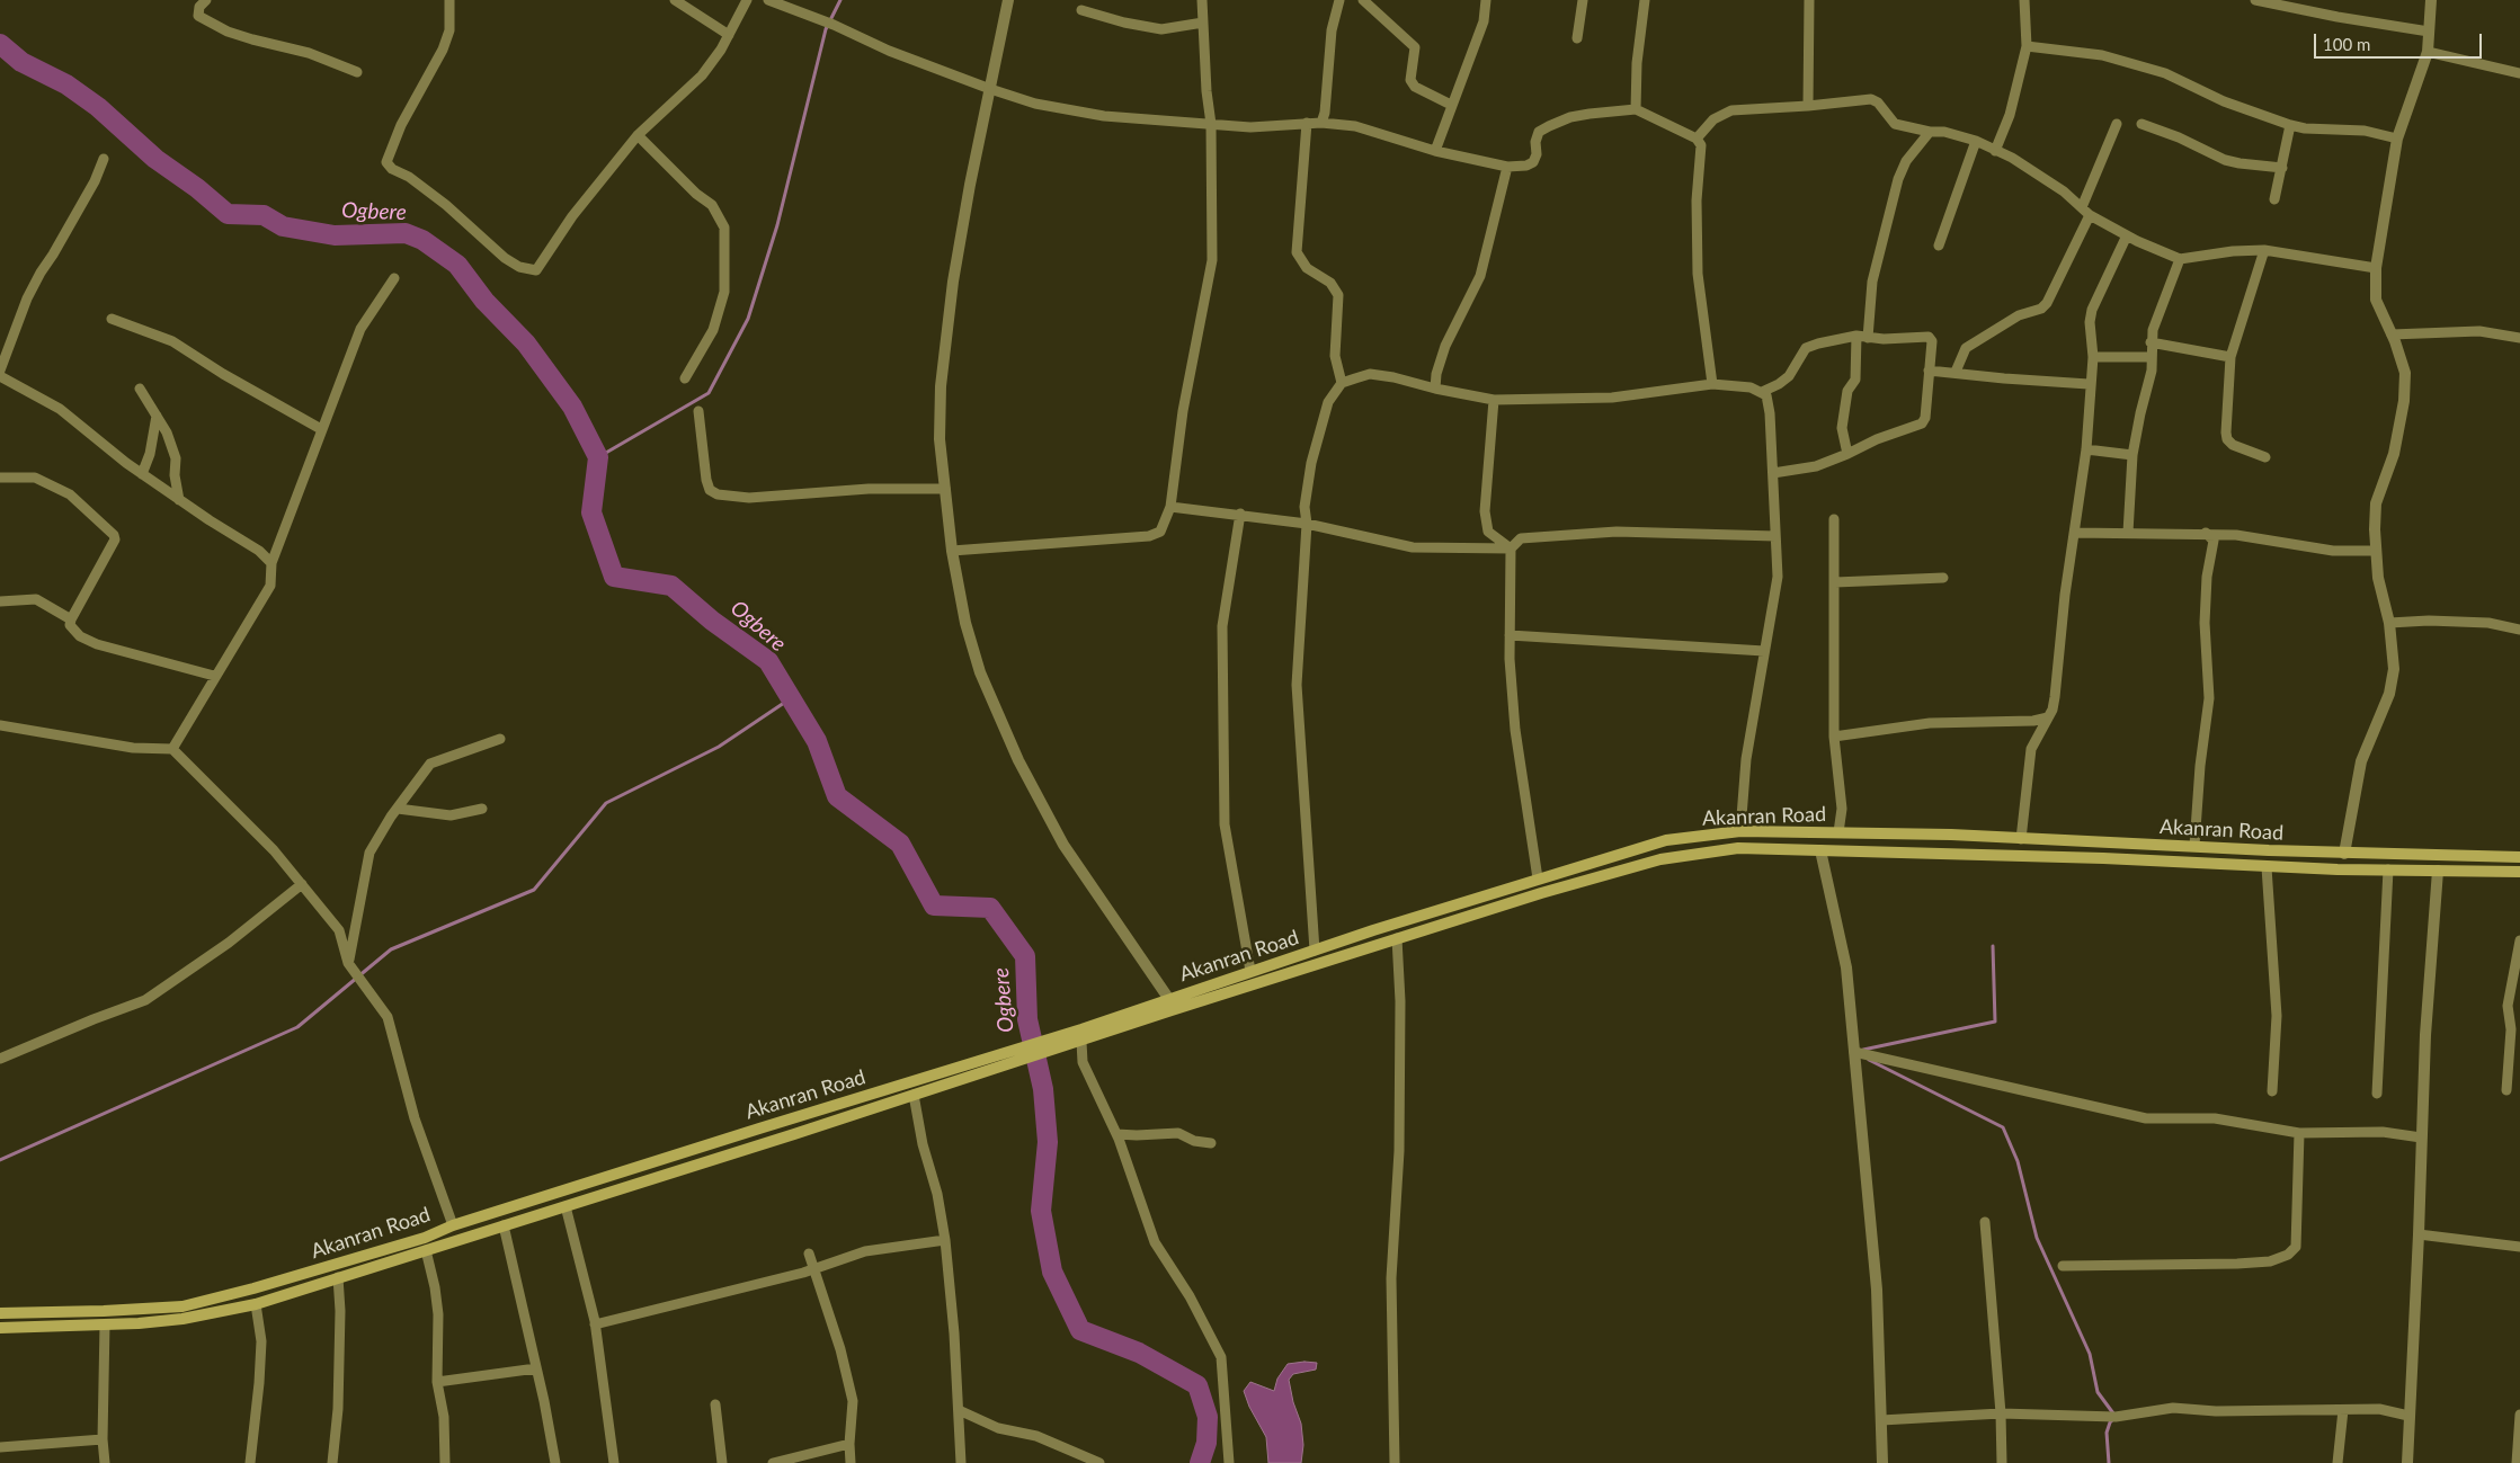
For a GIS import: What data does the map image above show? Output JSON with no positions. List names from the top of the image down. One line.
{"streets":{"main road":["Akanran Road"]},"water":["Ogbere"],"scale_bar":"100 m"}
